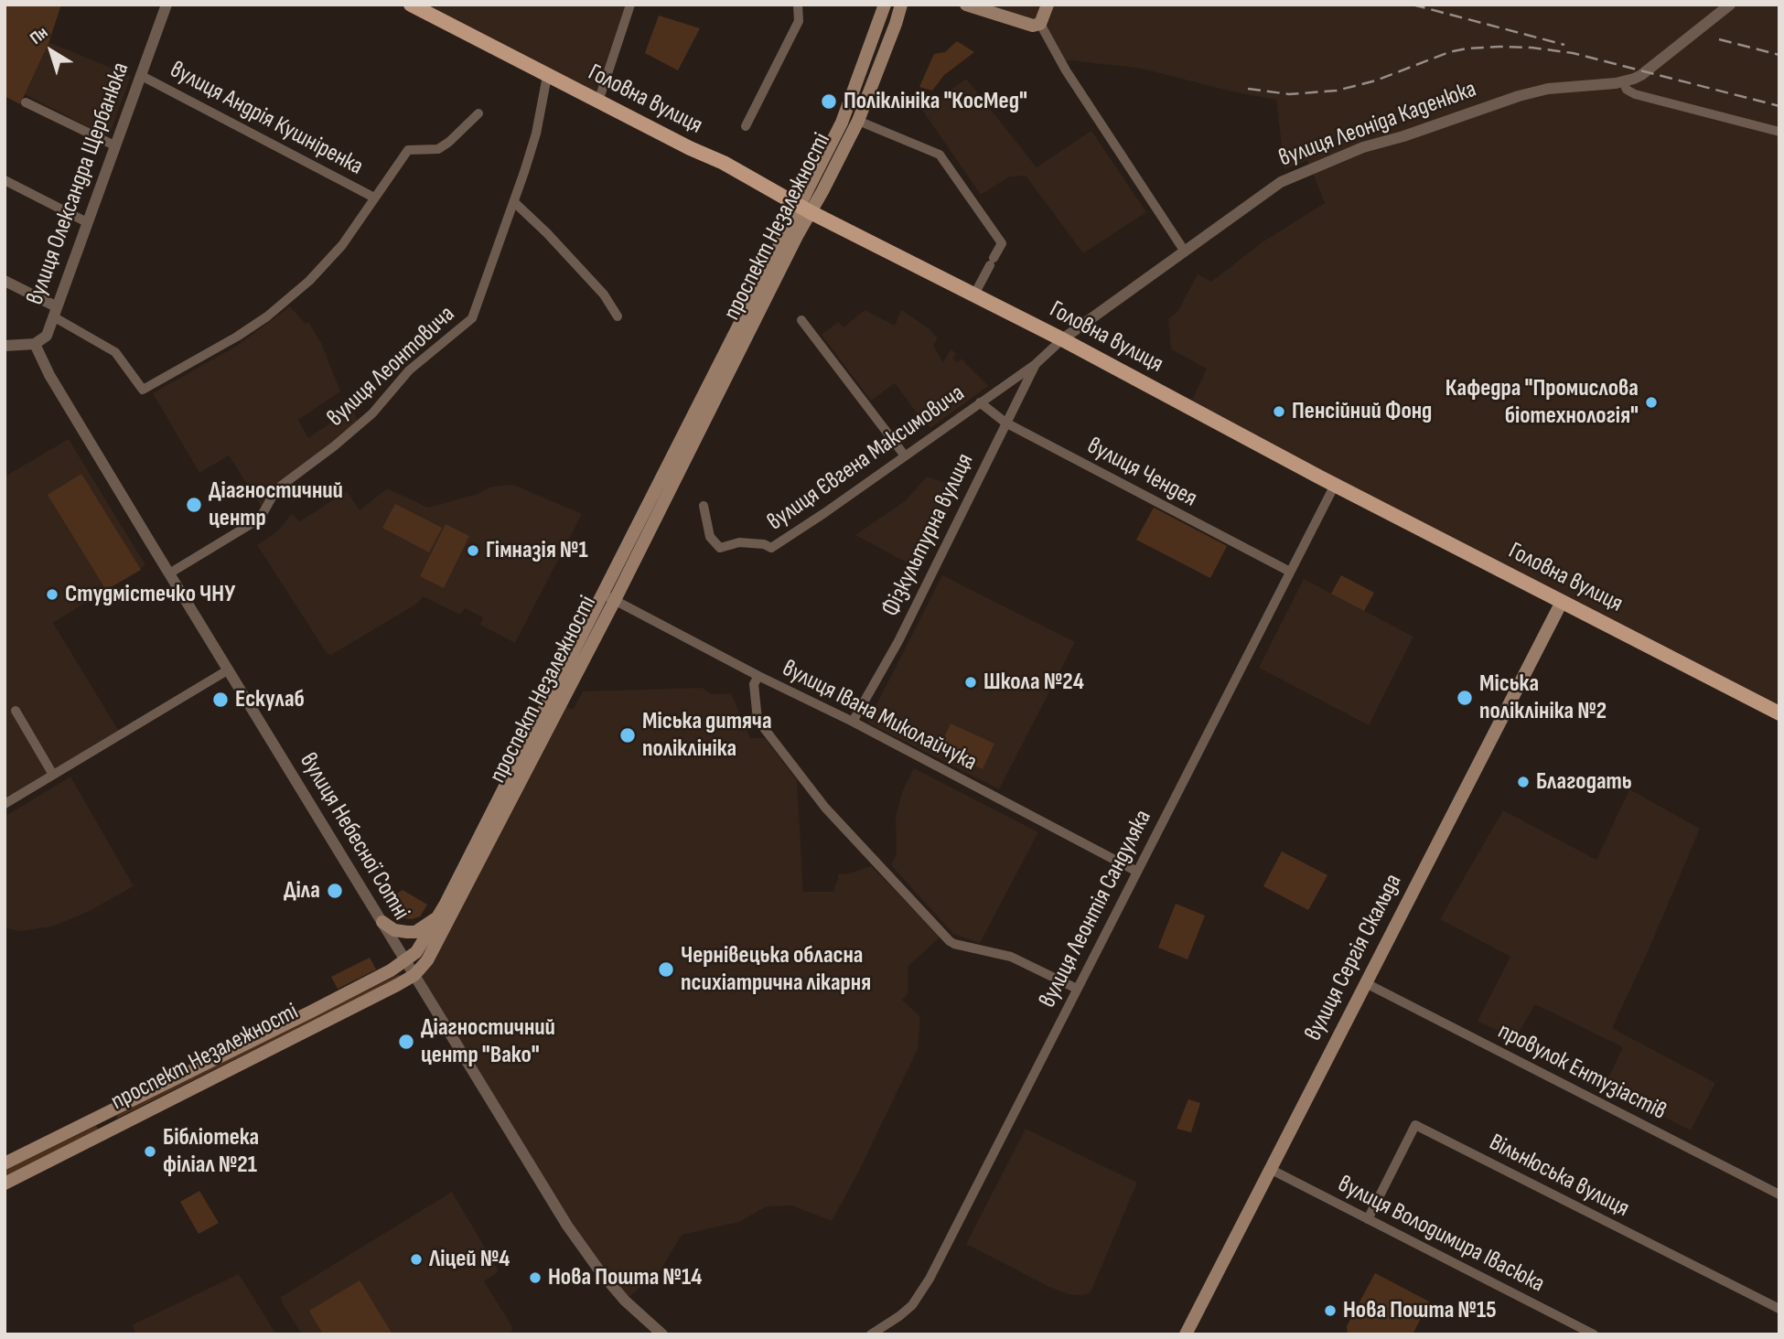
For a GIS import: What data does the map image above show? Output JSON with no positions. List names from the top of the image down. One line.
{"streets":{"main road":["Головна вулиця","проспект Незалежності","вулиця Сергія Скальда"],"street":["вулиця Андрія Кушніренка","вулиця Леоніда Каденюка","вулиця Олександра Щербанюка","вулиця Леонтовича","вулиця Євгена Максимовича","вулиця Чендея","Фізкультурна вулиця","вулиця Івана Миколайчука","вулиця Небесної Сотні","вулиця Леонтія Сандуляка","провулок Ентузіастів","Вільнюська вулиця","вулиця Володимира Івасюка"]},"crossings":[["Головна вулиця","вулиця Леоніда Каденюка"],["Головна вулиця","проспект Незалежності"],["Головна вулиця","вулиця Леонтовича"],["Головна вулиця","вулиця Євгена Максимовича"],["Головна вулиця","вулиця Леонтія Сандуляка"],["Головна вулиця","вулиця Сергія Скальда"],["вулиця Андрія Кушніренка","вулиця Олександра Щербанюка"],["вулиця Леоніда Каденюка","вулиця Євгена Максимовича"],["вулиця Олександра Щербанюка","вулиця Небесної Сотні"],["проспект Незалежності","вулиця Івана Миколайчука"],["проспект Незалежності","вулиця Небесної Сотні"],["вулиця Леонтовича","вулиця Небесної Сотні"],["вулиця Євгена Максимовича","вулиця Чендея"],["вулиця Євгена Максимовича","Фізкультурна вулиця"],["вулиця Чендея","Фізкультурна вулиця"],["вулиця Чендея","вулиця Леонтія Сандуляка"],["Фізкультурна вулиця","вулиця Івана Миколайчука"],["вулиця Івана Миколайчука","вулиця Леонтія Сандуляка"],["вулиця Сергія Скальда","провулок Ентузіастів"],["вулиця Сергія Скальда","вулиця Володимира Івасюка"],["Вільнюська вулиця","вулиця Володимира Івасюка"]],"places":["Поліклініка \"КосМед\"","Кафедра \"Промислова біотехнологія\"","Пенсійний Фонд","Діагностичний центр","Гімназія №1","Студмістечко ЧНУ","Школа №24","Міська поліклініка №2","Ескулаб","Міська дитяча поліклініка","Благодать","Діла","Чернівецька обласна психіатрична лікарня","Діагностичний центр \"Вако\"","Бібліотека філіал №21","Ліцей №4","Нова Пошта №14","Нова Пошта №15"],"north":"top left"}
